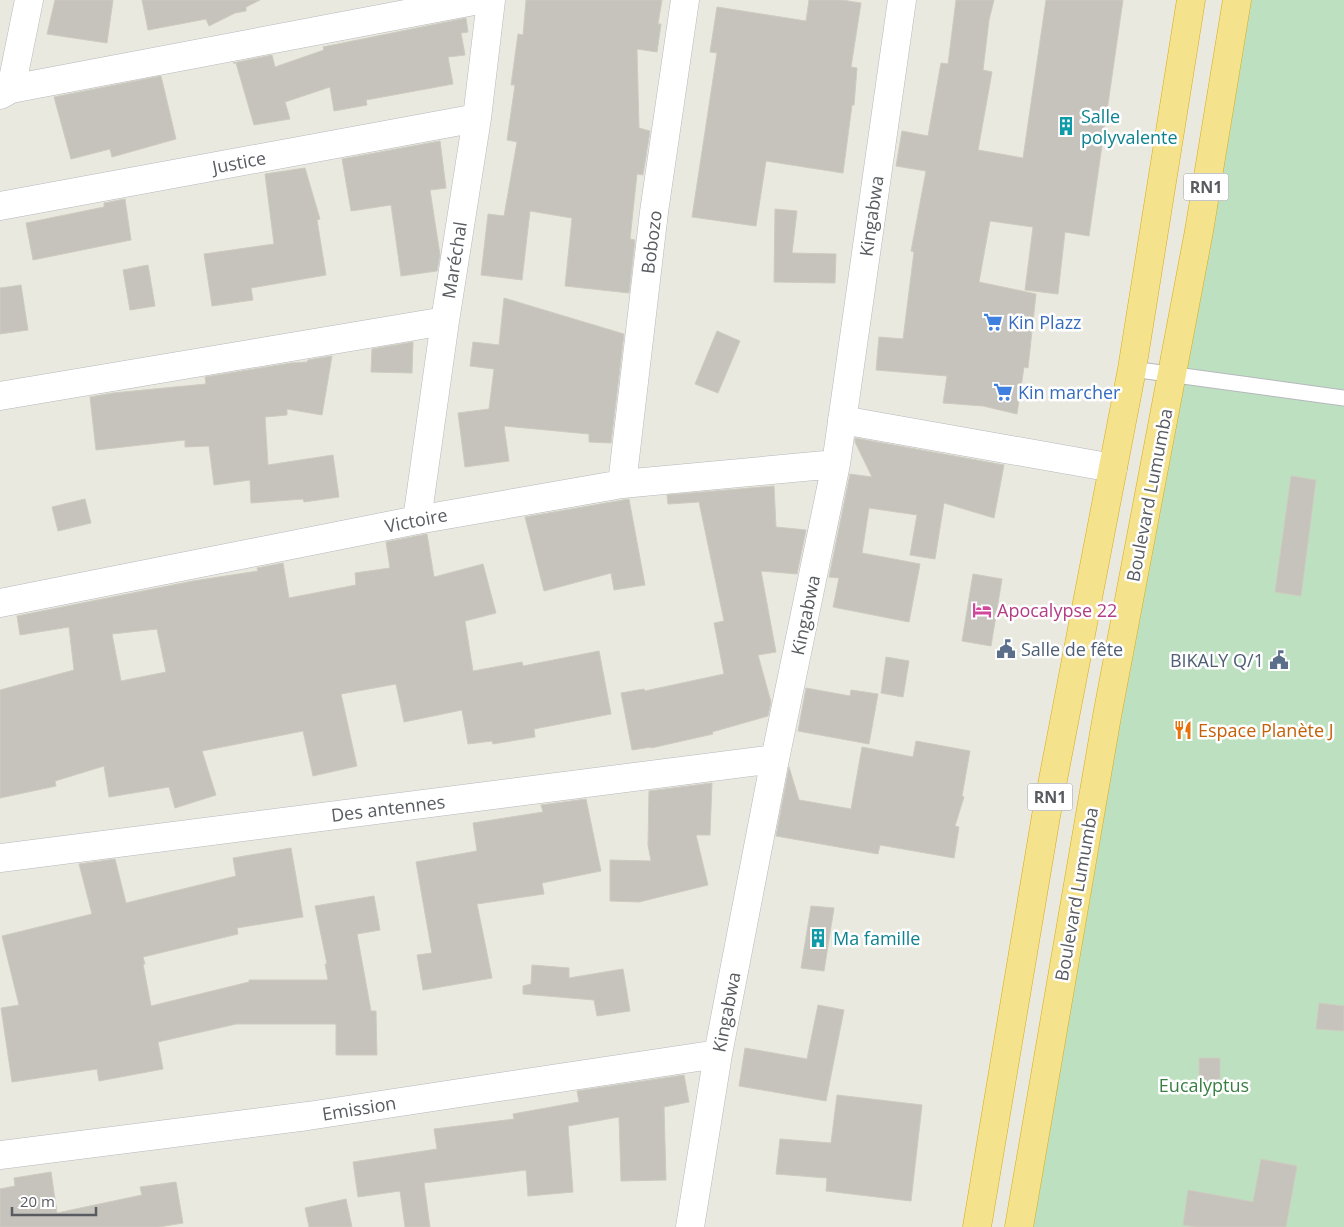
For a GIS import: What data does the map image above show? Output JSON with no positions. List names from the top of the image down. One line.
{"streets":{"highway":["RN1","Boulevard Lumumba"],"street":["Justice","Kingabwa","Bobozo","Maréchal","Victoire","Des antennes","Emission"]},"crossings":[["Justice","Maréchal"],["Kingabwa","Victoire"],["Kingabwa","Des antennes"],["Kingabwa","Emission"],["Bobozo","Victoire"],["Maréchal","Victoire"]],"parks":["Eucalyptus"],"places":{"building":["Salle polyvalente","Ma famille"],"supermarket":["Kin Plazz","Kin marcher"],"hotel":["Apocalypse 22"],"public building":["Salle de fête","BIKALY Q/1"],"restaurant":["Espace Planète J"]},"scale_bar":"20 m"}
